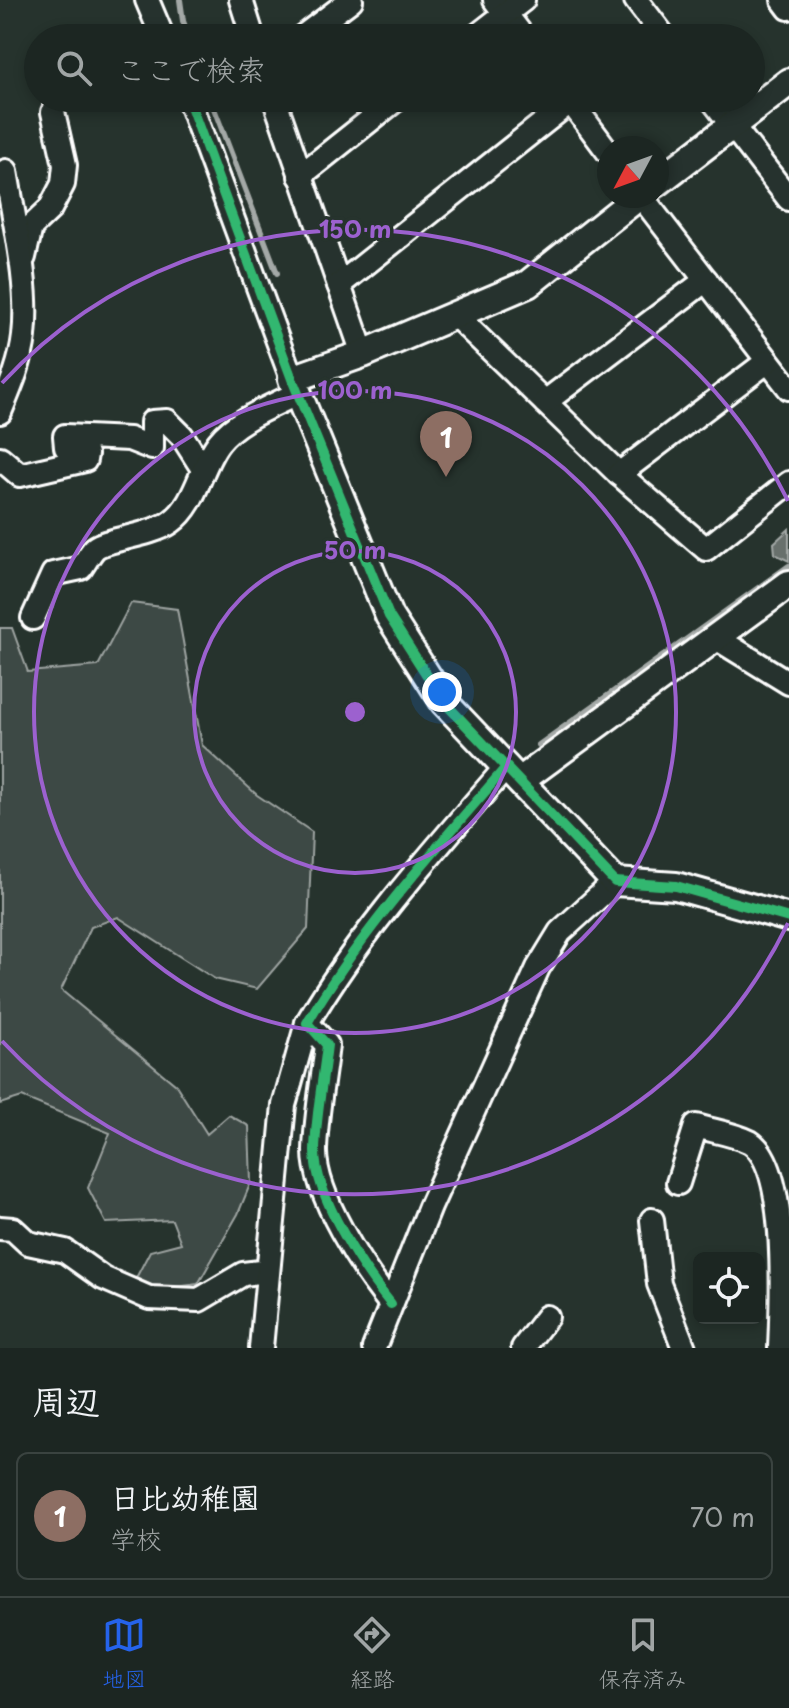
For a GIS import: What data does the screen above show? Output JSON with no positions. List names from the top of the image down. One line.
{"north":"bottom left","page":{"search":"ここで検索","pins":"1","heading":"周辺","list":[{"mark":"1","name":"日比幼稚園","note":"学校","value":"70 m"}],"nav":["地図","経路","保存済み"]},"rings":["150 m","100 m","50 m"]}
